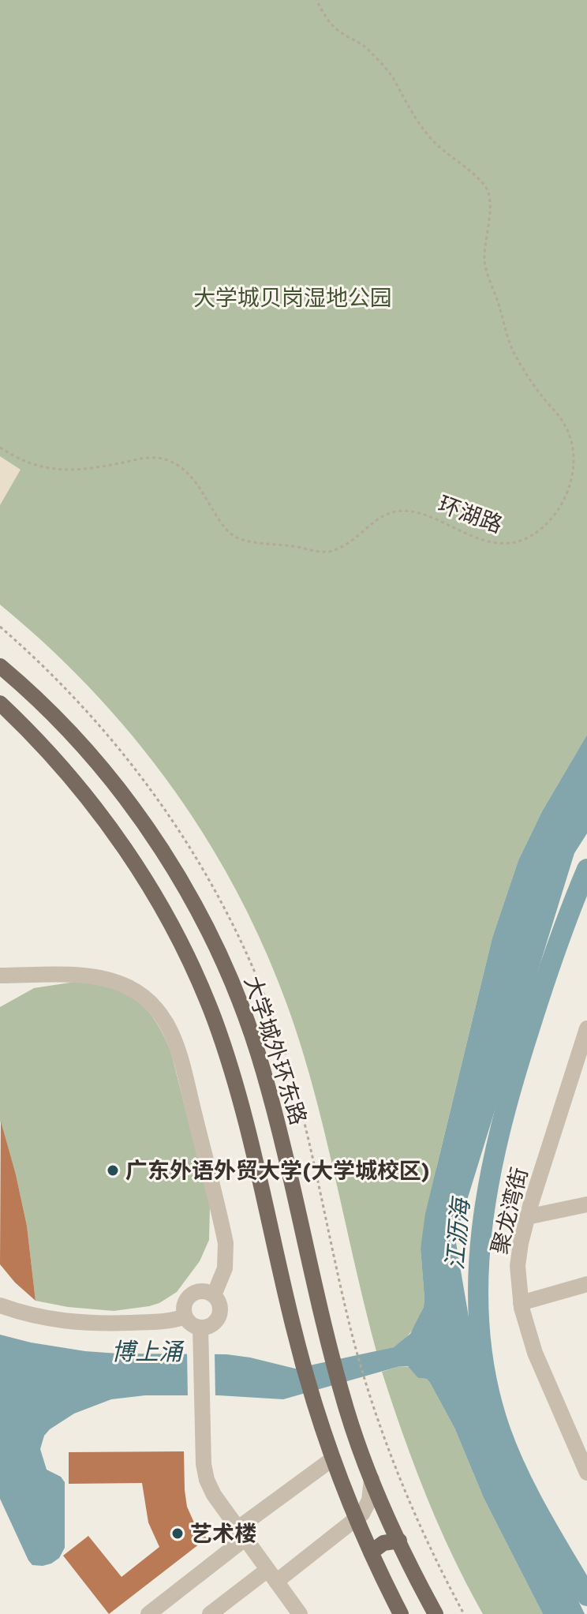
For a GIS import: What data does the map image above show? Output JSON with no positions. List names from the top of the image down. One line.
{"streets":{"main road":["大学城外环东路"],"street":["聚龙湾街"],"path":["环湖路"]},"water":["江沥海","博上涌"],"parks":["大学城贝岗湿地公园"],"places":["广东外语外贸大学(大学城校区)","艺术楼"]}
